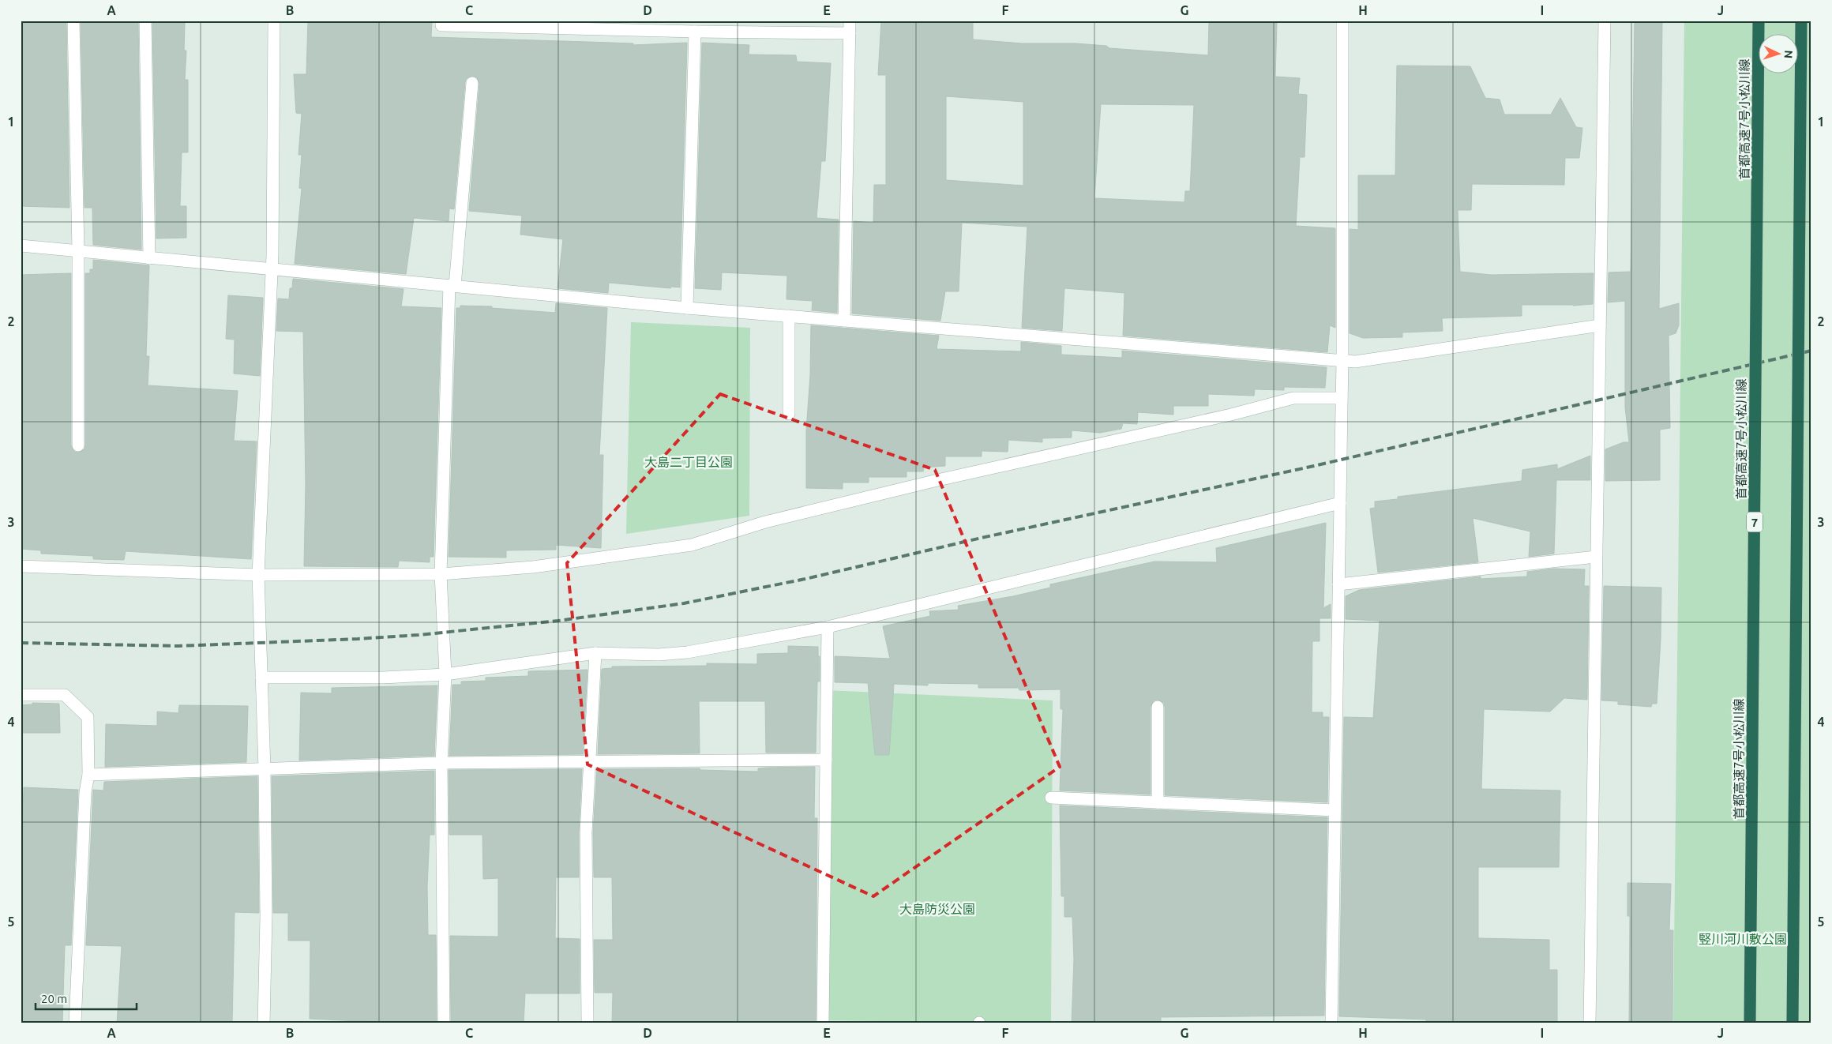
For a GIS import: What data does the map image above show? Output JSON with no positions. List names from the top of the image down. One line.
{"streets":{"highway":["首都高速7号小松川線","7"]},"parks":["大島二丁目公園","大島防災公園","竪川河川敷公園"],"scale_bar":"20 m","north":"right","grid":{"columns":["A","B","C","D","E","F","G","H","I","J"],"rows":["1","2","3","4","5"]}}
